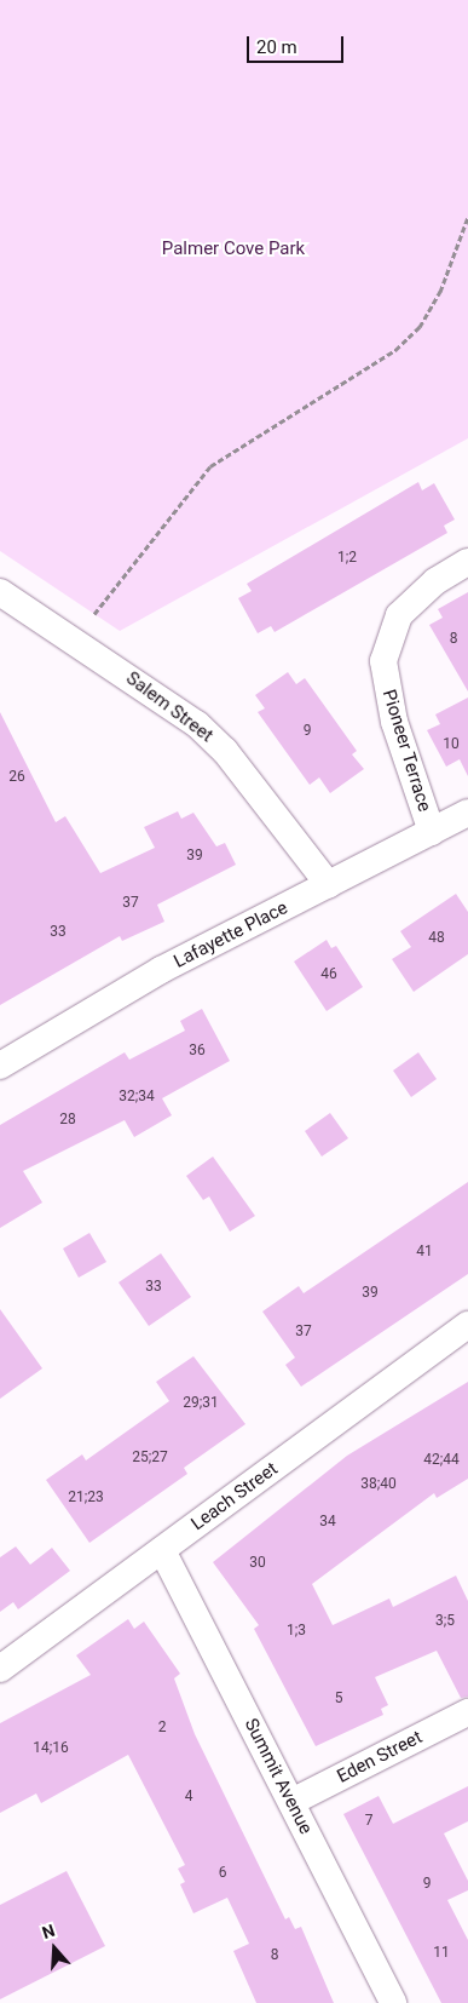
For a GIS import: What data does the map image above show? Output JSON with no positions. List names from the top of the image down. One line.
{"streets":{"street":["Salem Street","Pioneer Terrace","Lafayette Place","Leach Street","Eden Street","Summit Avenue"]},"crossings":[["Salem Street","Lafayette Place"],["Pioneer Terrace","Lafayette Place"],["Leach Street","Summit Avenue"],["Eden Street","Summit Avenue"]],"parks":["Palmer Cove Park"],"house_numbers":["1;2","8","9","10","26","39","37","33","48","46","36","32;34","28","41","33","39","37","29;31","25;27","42;44","38;40","21;23","34","30","3;5","1;3","5","2","14;16","4","7","6","9","11","8"],"scale_bar":"20 m","north":"top"}
